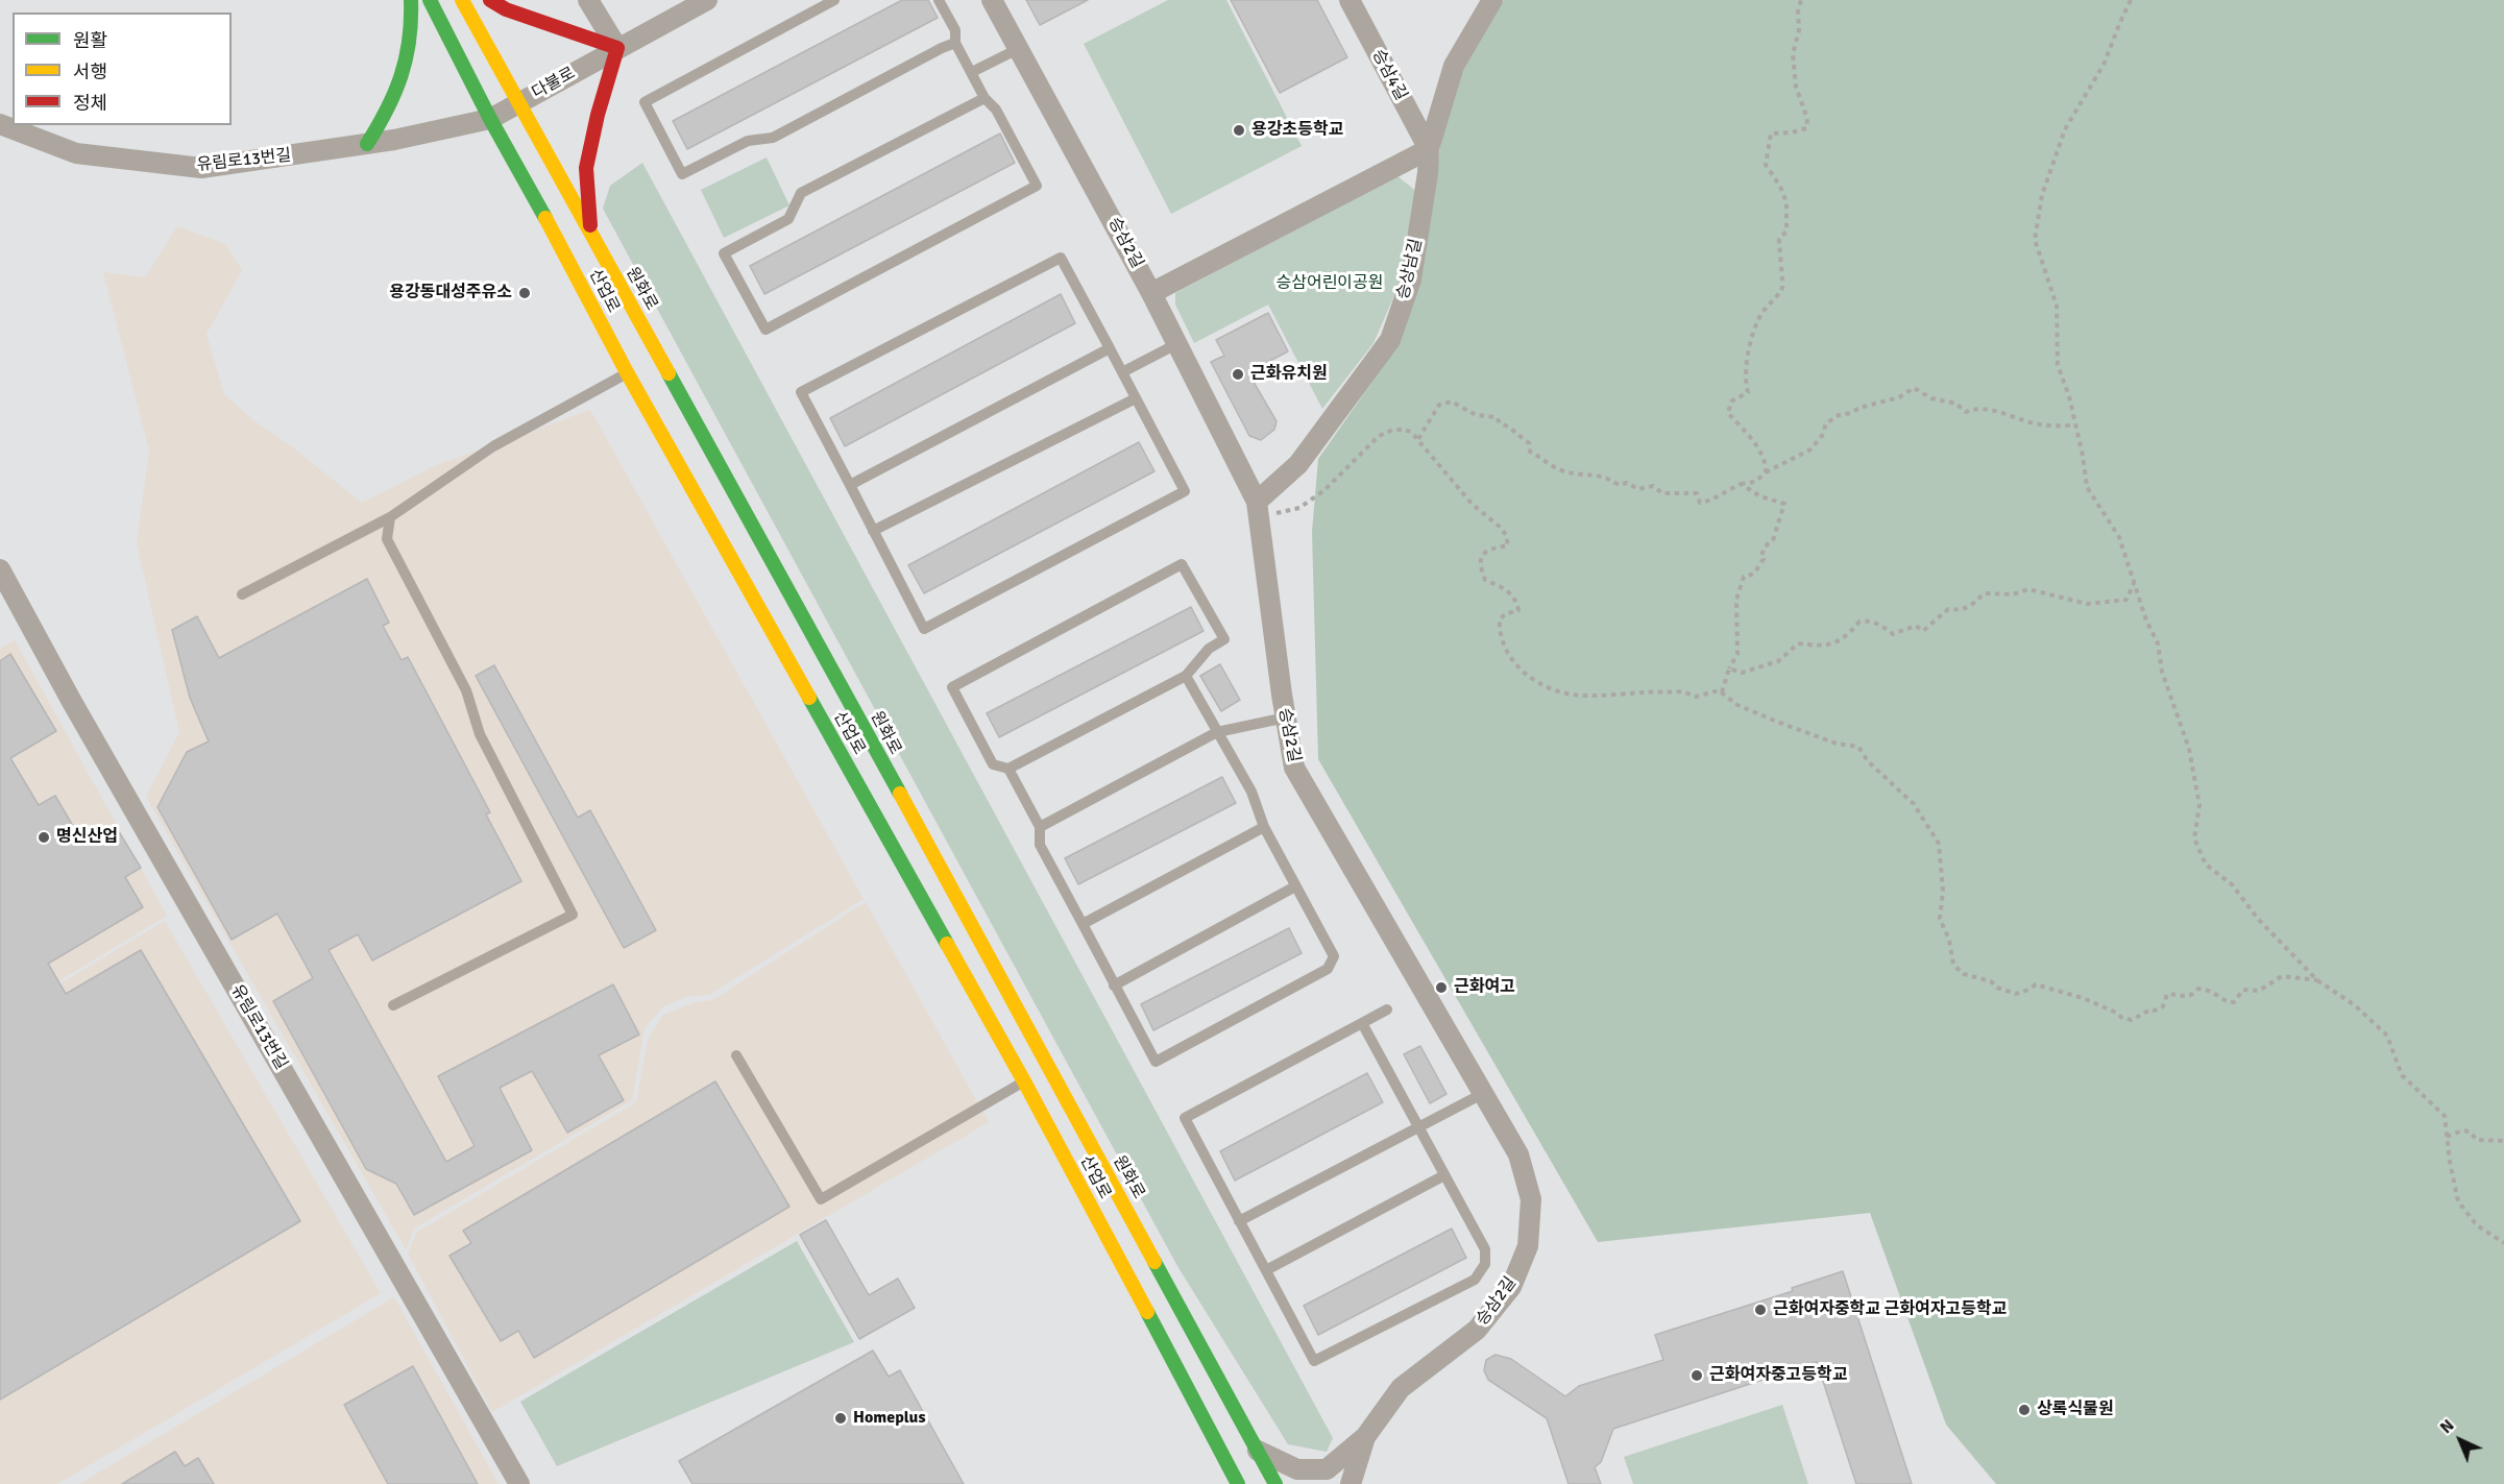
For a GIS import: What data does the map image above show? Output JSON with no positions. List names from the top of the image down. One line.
{"streets":{"street":["승삼4길","다불로","유림로13번길","승삼2길","승상남길","원화로","산업로"]},"crossings":[["승삼4길","승상남길"],["다불로","유림로13번길"],["다불로","원화로"],["다불로","산업로"],["유림로13번길","산업로"],["승삼2길","승상남길"]],"parks":["승삼어린이공원"],"places":["용강초등학교","용강동대성주유소","근화유치원","명신산업","근화여고","근화여자중학교 근화여자고등학교","근화여자중고등학교","상록식물원","Homeplus"],"legend":["원활","서행","정체"],"north":"top left"}
